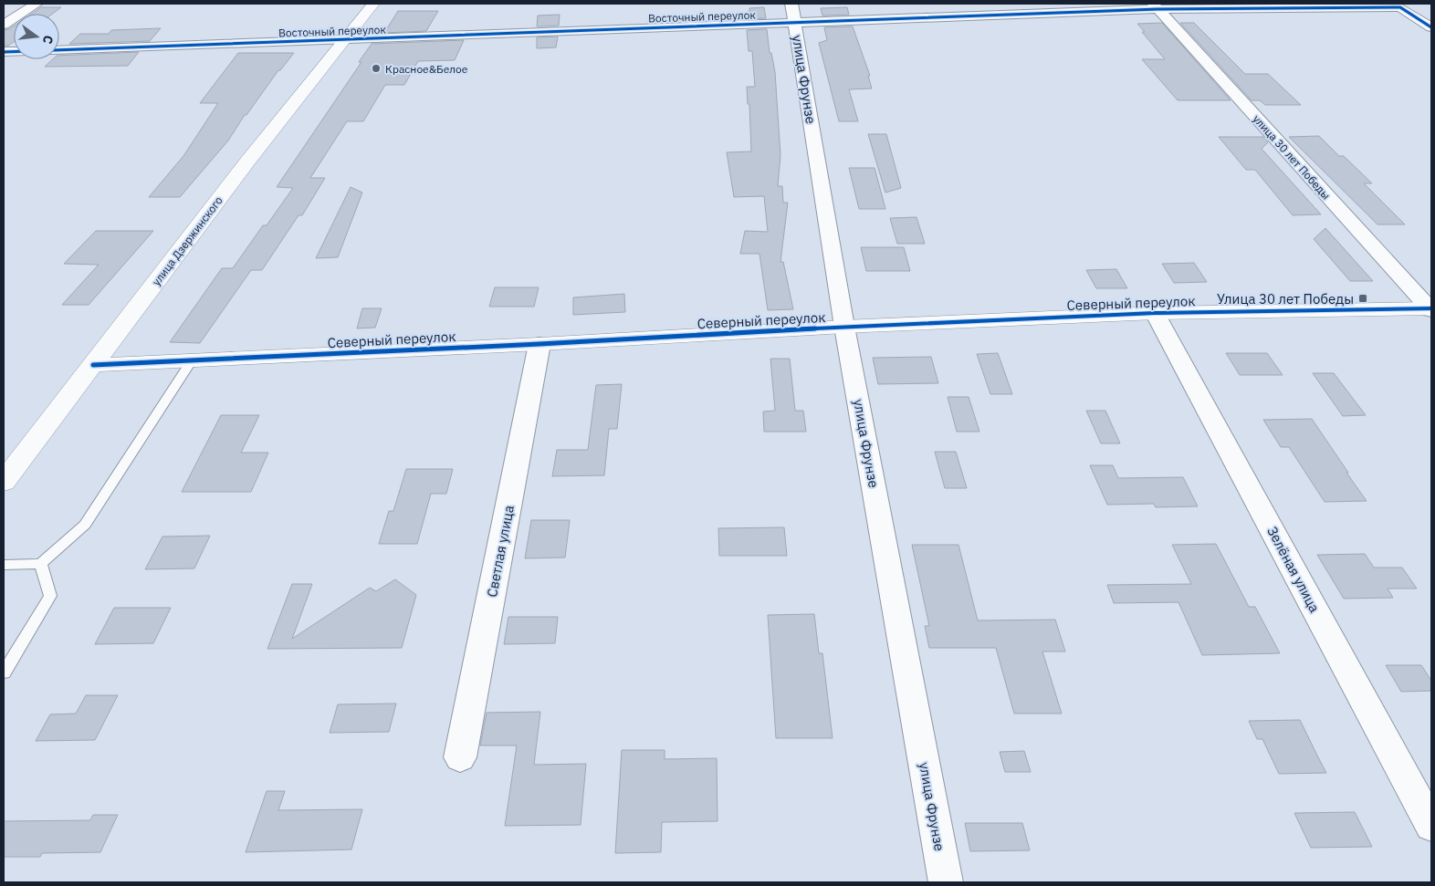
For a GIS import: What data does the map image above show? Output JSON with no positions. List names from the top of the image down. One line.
{"streets":{"street":["Восточный переулок","улица Фрунзе","улица 30 лет Победы","улица Дзержинского","Северный переулок","Светлая улица","Зелёная улица"]},"crossings":[["Восточный переулок","улица Фрунзе"],["Восточный переулок","улица 30 лет Победы"],["Восточный переулок","улица Дзержинского"],["улица Фрунзе","Северный переулок"],["улица 30 лет Победы","Северный переулок"],["улица Дзержинского","Северный переулок"],["Северный переулок","Светлая улица"],["Северный переулок","Зелёная улица"]],"places":{"other":["Красное&Белое"],"transit":["Улица 30 лет Победы"]},"north":"right"}
